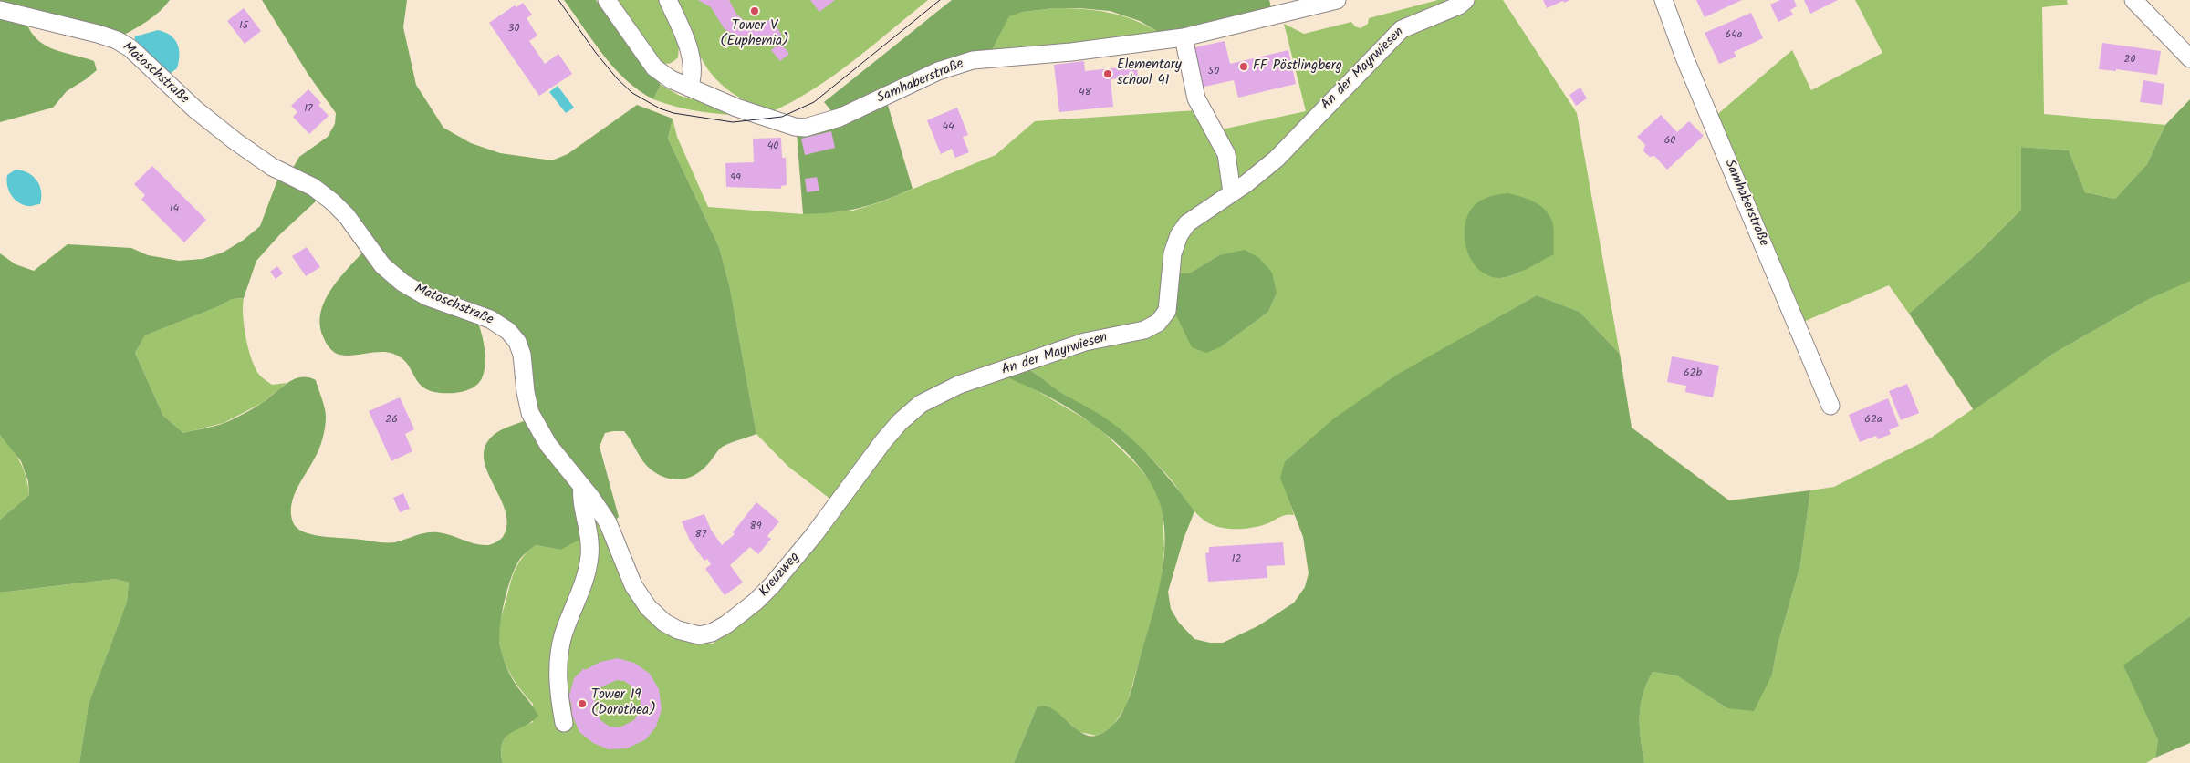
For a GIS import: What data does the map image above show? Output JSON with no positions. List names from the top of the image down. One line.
{"streets":{"street":["An der Mayrwiesen","Matoschstraße","Samhaberstraße","Kreuzweg"]},"crossings":[["An der Mayrwiesen","Kreuzweg"],["Matoschstraße","Kreuzweg"]],"places":["Tower V (Euphemia)","FF Pöstlingberg","Elementary school 41","Tower 19 (Dorothea)"],"house_numbers":["15","30","64a","20","50","48","17","44","60","40","99","14","62b","26","62a","89","87","12"]}
